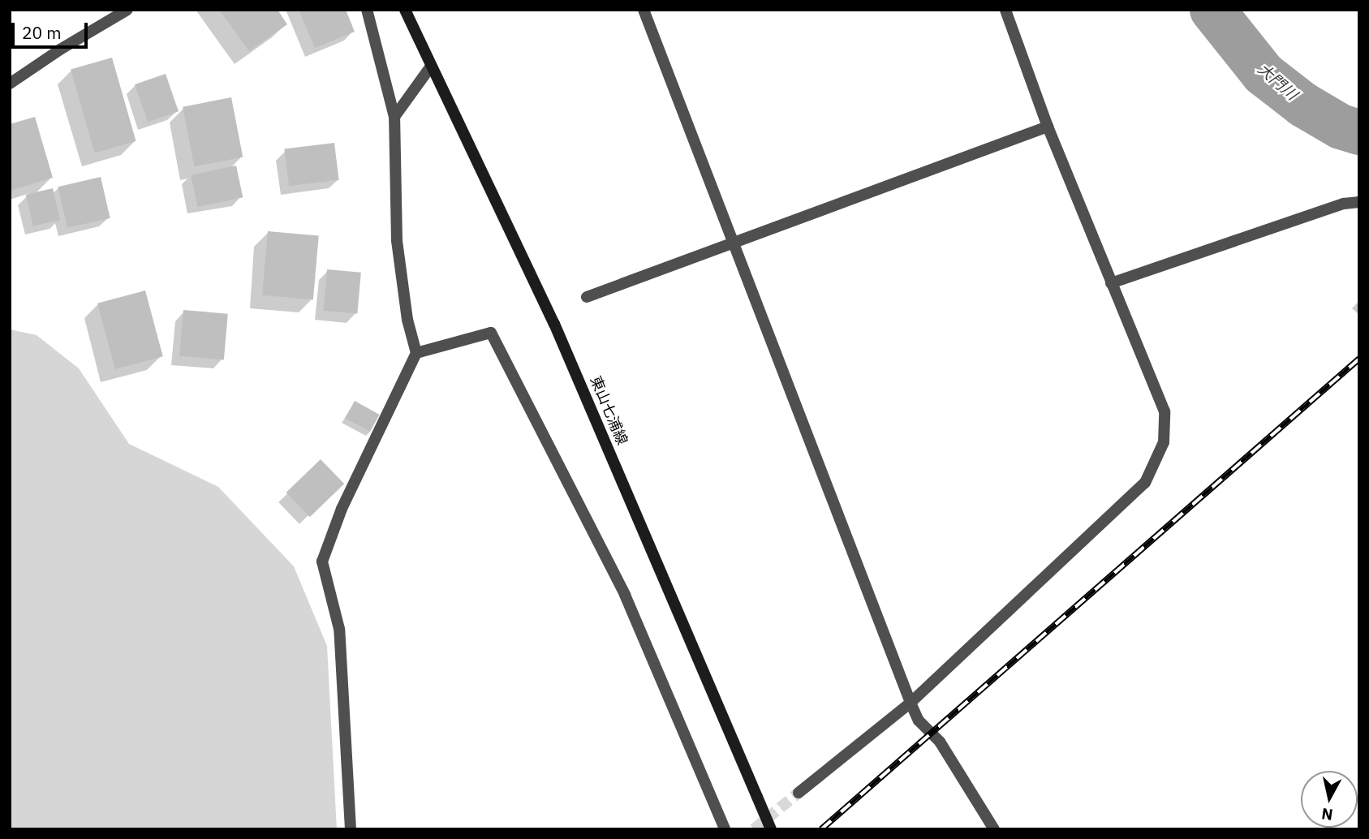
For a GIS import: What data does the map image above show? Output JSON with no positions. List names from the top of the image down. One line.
{"streets":{"main road":["東山七浦線"]},"water":["大門川"],"scale_bar":"20 m","north":"bottom"}
